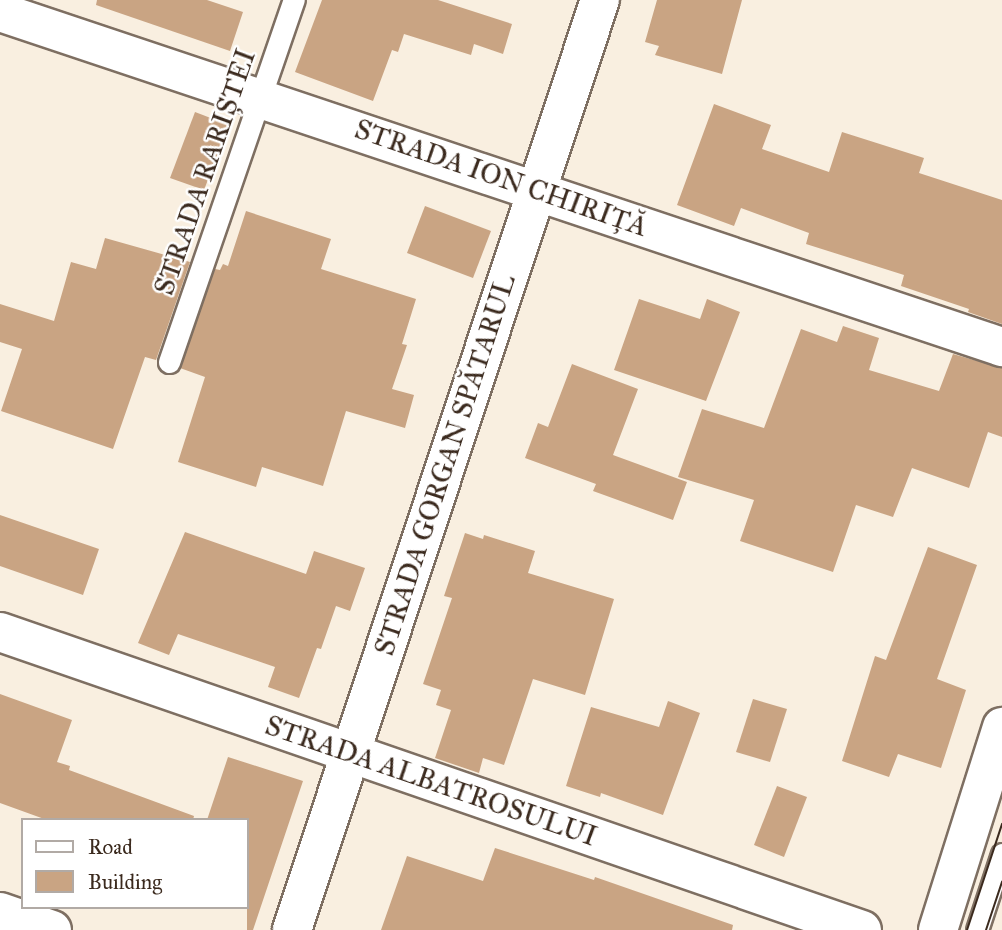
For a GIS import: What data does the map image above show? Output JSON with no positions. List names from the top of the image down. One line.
{"streets":{"street":["STRADA ION CHIRIȚĂ","STRADA GORGAN SPĂTARUL","STRADA ALBATROSULUI"],"lane":["STRADA RARIȘTEI"]},"crossings":[["STRADA RARIȘTEI","STRADA ION CHIRIȚĂ"],["STRADA ION CHIRIȚĂ","STRADA GORGAN SPĂTARUL"],["STRADA GORGAN SPĂTARUL","STRADA ALBATROSULUI"]],"legend":["Road","Building"]}
